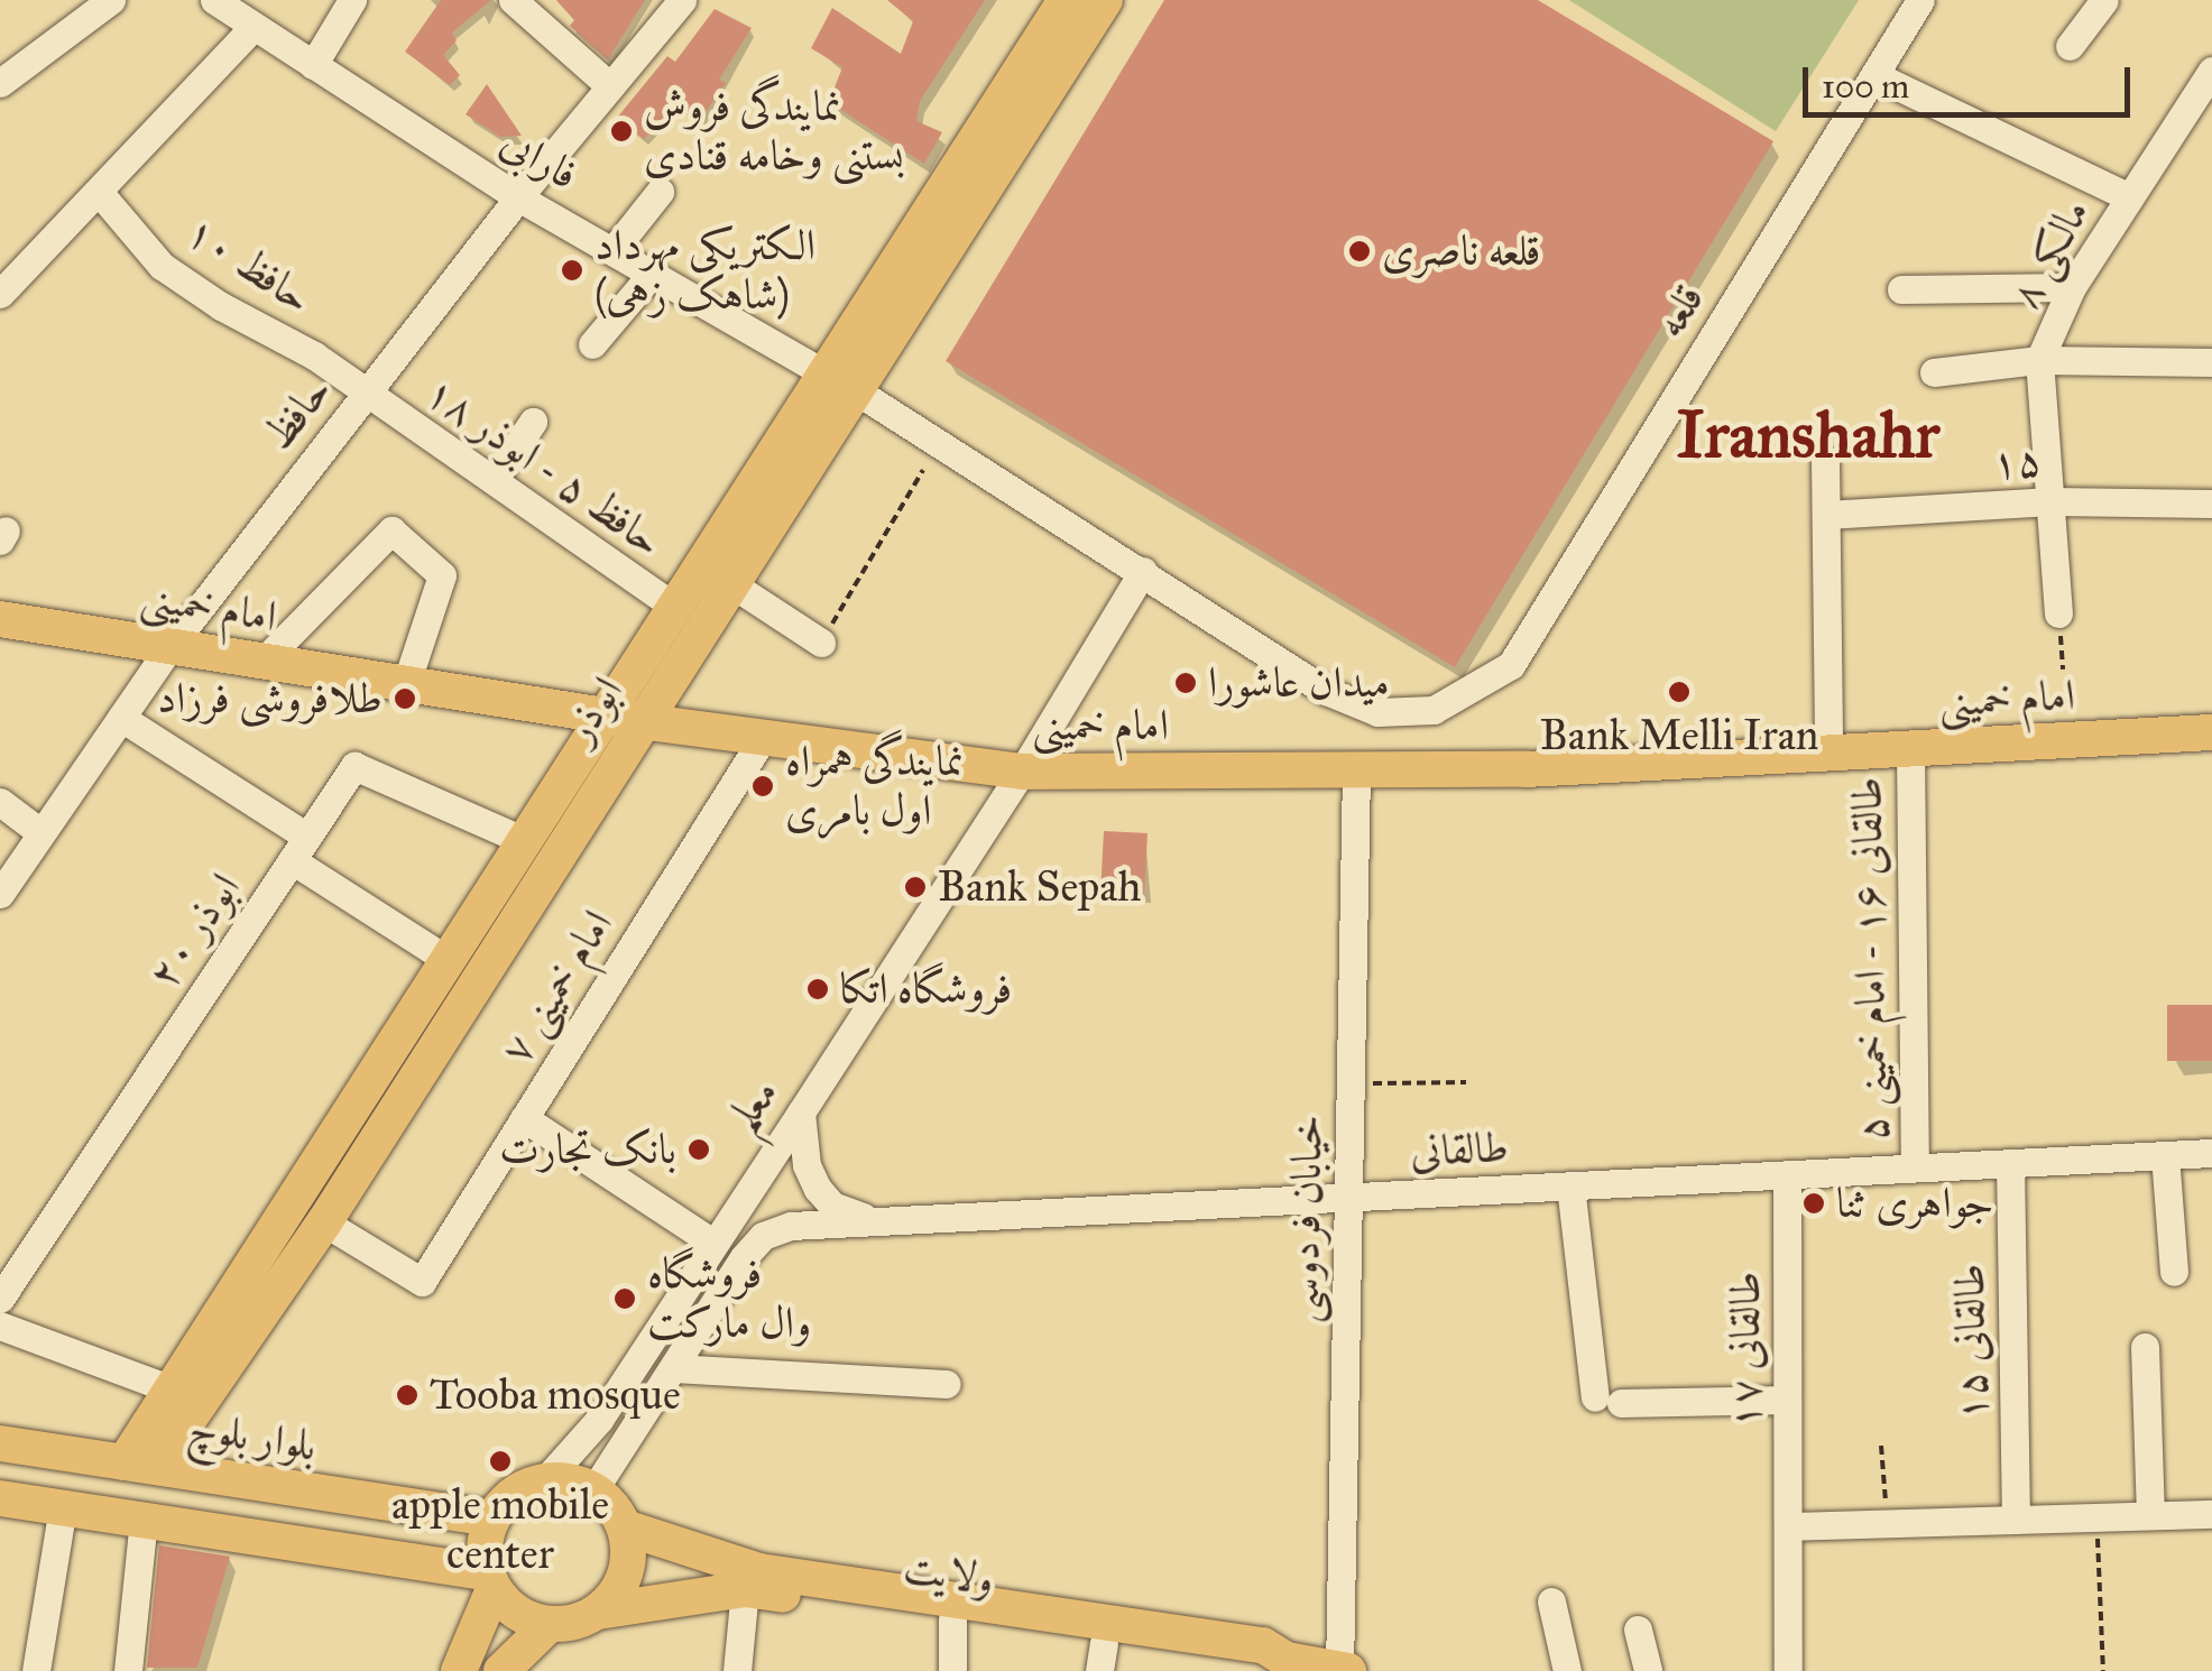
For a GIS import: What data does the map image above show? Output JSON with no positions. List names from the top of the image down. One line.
{"streets":{"main road":["امام خمینی","ابوذر","بلوار بلوچ","ولایت"],"street":["فارابی","مالکی ۸","حافظ ۱۰","قلعه","حافظ","۱۵","حافظ ۵ - ابوذر ۱۸","ابوذر ۲۰","طالقانی ۱۶ - امام خمینی ۵","امام خمینی ۷","معلم","طالقانی","خیابان فردوسی","طالقانی ۱۵","طالقانی ۱۷"]},"crossings":[["فارابی","قلعه"],["فارابی","حافظ"],["فارابی","ابوذر"],["فارابی","معلم"],["مالکی ۸","۱۵"],["حافظ ۱۰","حافظ"],["حافظ ۱۰","حافظ ۵ - ابوذر ۱۸"],["حافظ","حافظ ۵ - ابوذر ۱۸"],["حافظ","امام خمینی"],["حافظ ۵ - ابوذر ۱۸","ابوذر"],["امام خمینی","ابوذر"],["امام خمینی","طالقانی ۱۶ - امام خمینی ۵"],["امام خمینی","امام خمینی ۷"],["امام خمینی","معلم"],["امام خمینی","خیابان فردوسی"],["ابوذر","ابوذر ۲۰"],["ابوذر","امام خمینی ۷"],["ابوذر","بلوار بلوچ"],["طالقانی ۱۶ - امام خمینی ۵","طالقانی"],["معلم","بلوار بلوچ"],["معلم","ولایت"],["طالقانی","خیابان فردوسی"],["طالقانی","طالقانی ۱۵"],["طالقانی","طالقانی ۱۷"],["خیابان فردوسی","ولایت"],["بلوار بلوچ","ولایت"]],"districts":["Iranshahr"],"places":["نمایندگی فروش بستنی وخامه قنادی","قلعه ناصری","الکتریکی مهرداد (شاهک زهی)","میدان عاشورا","Bank Melli Iran","طلافروشی فرزاد","نمایندگی همراه اول بامری","Bank Sepah","فروشگاه اتکا","بانک تجارت","جواهری ثنا","فروشگاه وال مارکت","Tooba mosque","apple mobile center"],"scale_bar":"100 m"}
